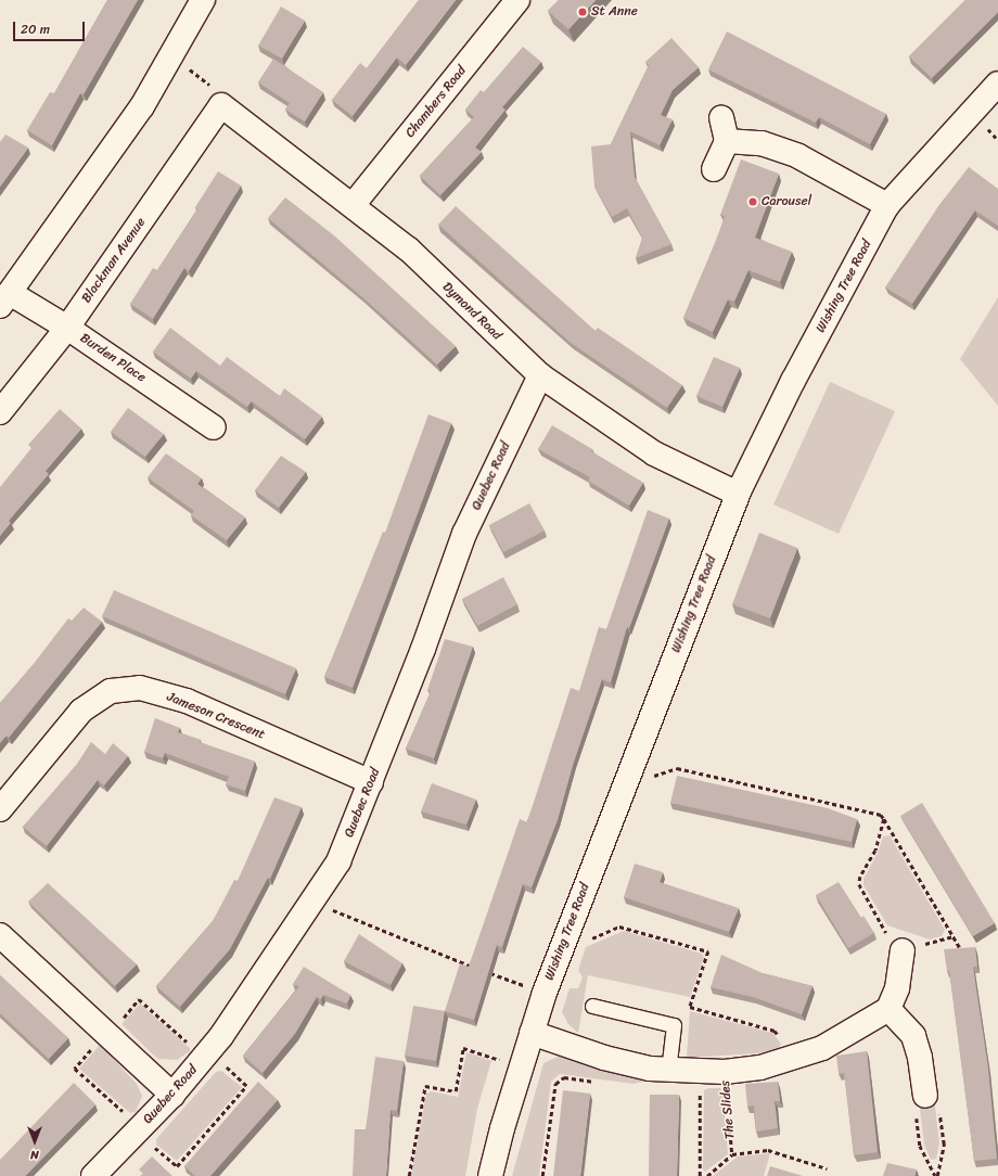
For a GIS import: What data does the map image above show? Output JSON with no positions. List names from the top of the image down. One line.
{"streets":{"street":["Chambers Road","Blackman Avenue","Wishing Tree Road","Dymond Road","Burden Place","Quebec Road","Jameson Crescent","The Slides"]},"crossings":[["Chambers Road","Dymond Road"],["Blackman Avenue","Dymond Road"],["Blackman Avenue","Burden Place"],["Wishing Tree Road","Dymond Road"],["Wishing Tree Road","The Slides"],["Dymond Road","Quebec Road"],["Quebec Road","Jameson Crescent"]],"places":["St Anne","Carousel"],"scale_bar":"20 m","north":"bottom"}
